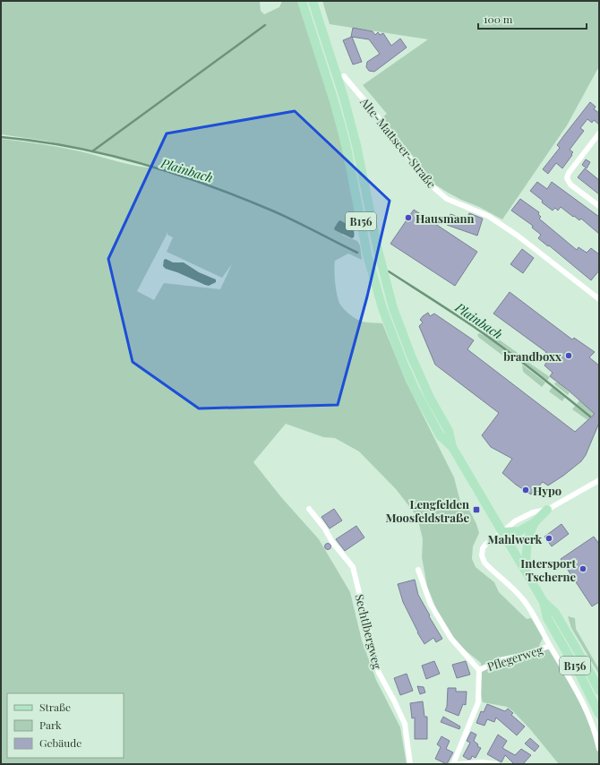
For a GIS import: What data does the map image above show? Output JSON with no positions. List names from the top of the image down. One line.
{"streets":{"main road":["B156"],"street":["Alte-Mattseer-Straße","Sechtlbergweg","Pflegerweg"]},"water":["Plainbach"],"places":{"other":["Hausmann","brandboxx","Hypo","Mahlwerk","Intersport Tscherne"],"transit":["Lengfelden Moosfeldstraße"]},"legend":["Straße","Park","Gebäude"],"scale_bar":"100 m"}
